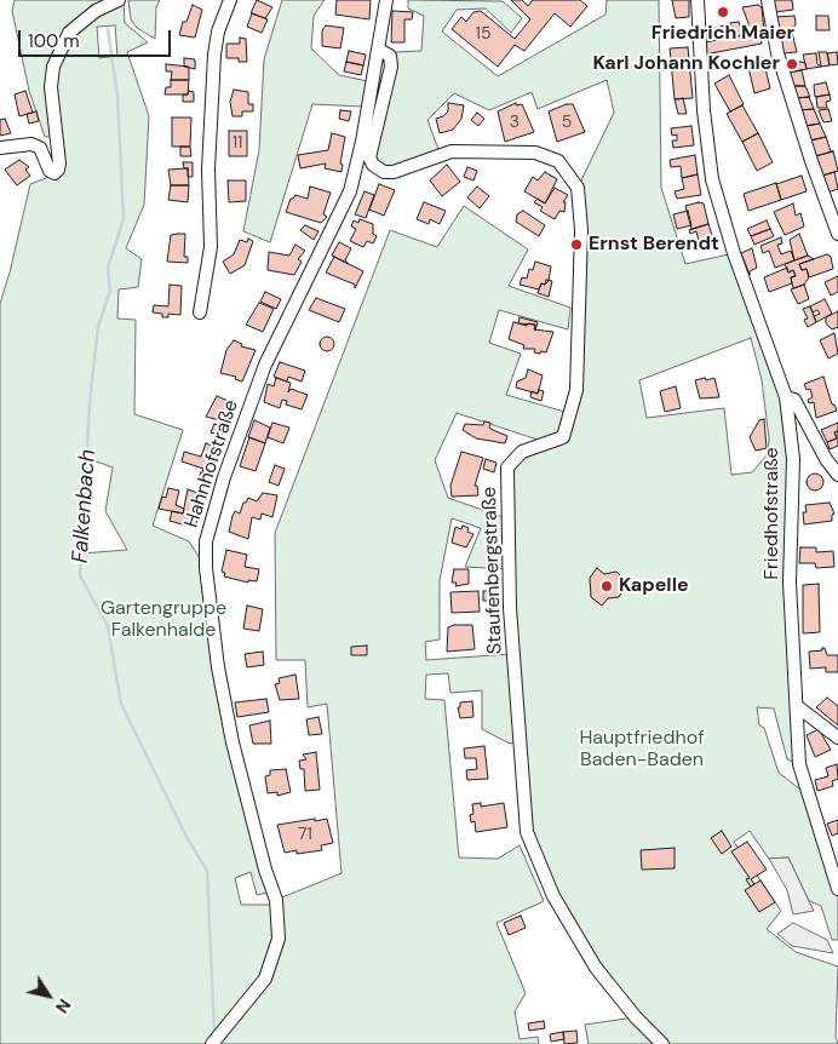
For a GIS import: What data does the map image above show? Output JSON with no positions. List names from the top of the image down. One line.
{"streets":{"street":["Hahnhofstraße","Friedhofstraße","Staufenbergstraße"]},"crossings":[["Hahnhofstraße","Staufenbergstraße"]],"water":["Falkenbach"],"parks":["Gartengruppe Falkenhalde","Hauptfriedhof Baden-Baden"],"places":["Friedrich Maier","Karl Johann Kochler","Ernst Berendt","Kapelle"],"house_numbers":["15","3","5","11","71"],"scale_bar":"100 m","north":"bottom right"}
